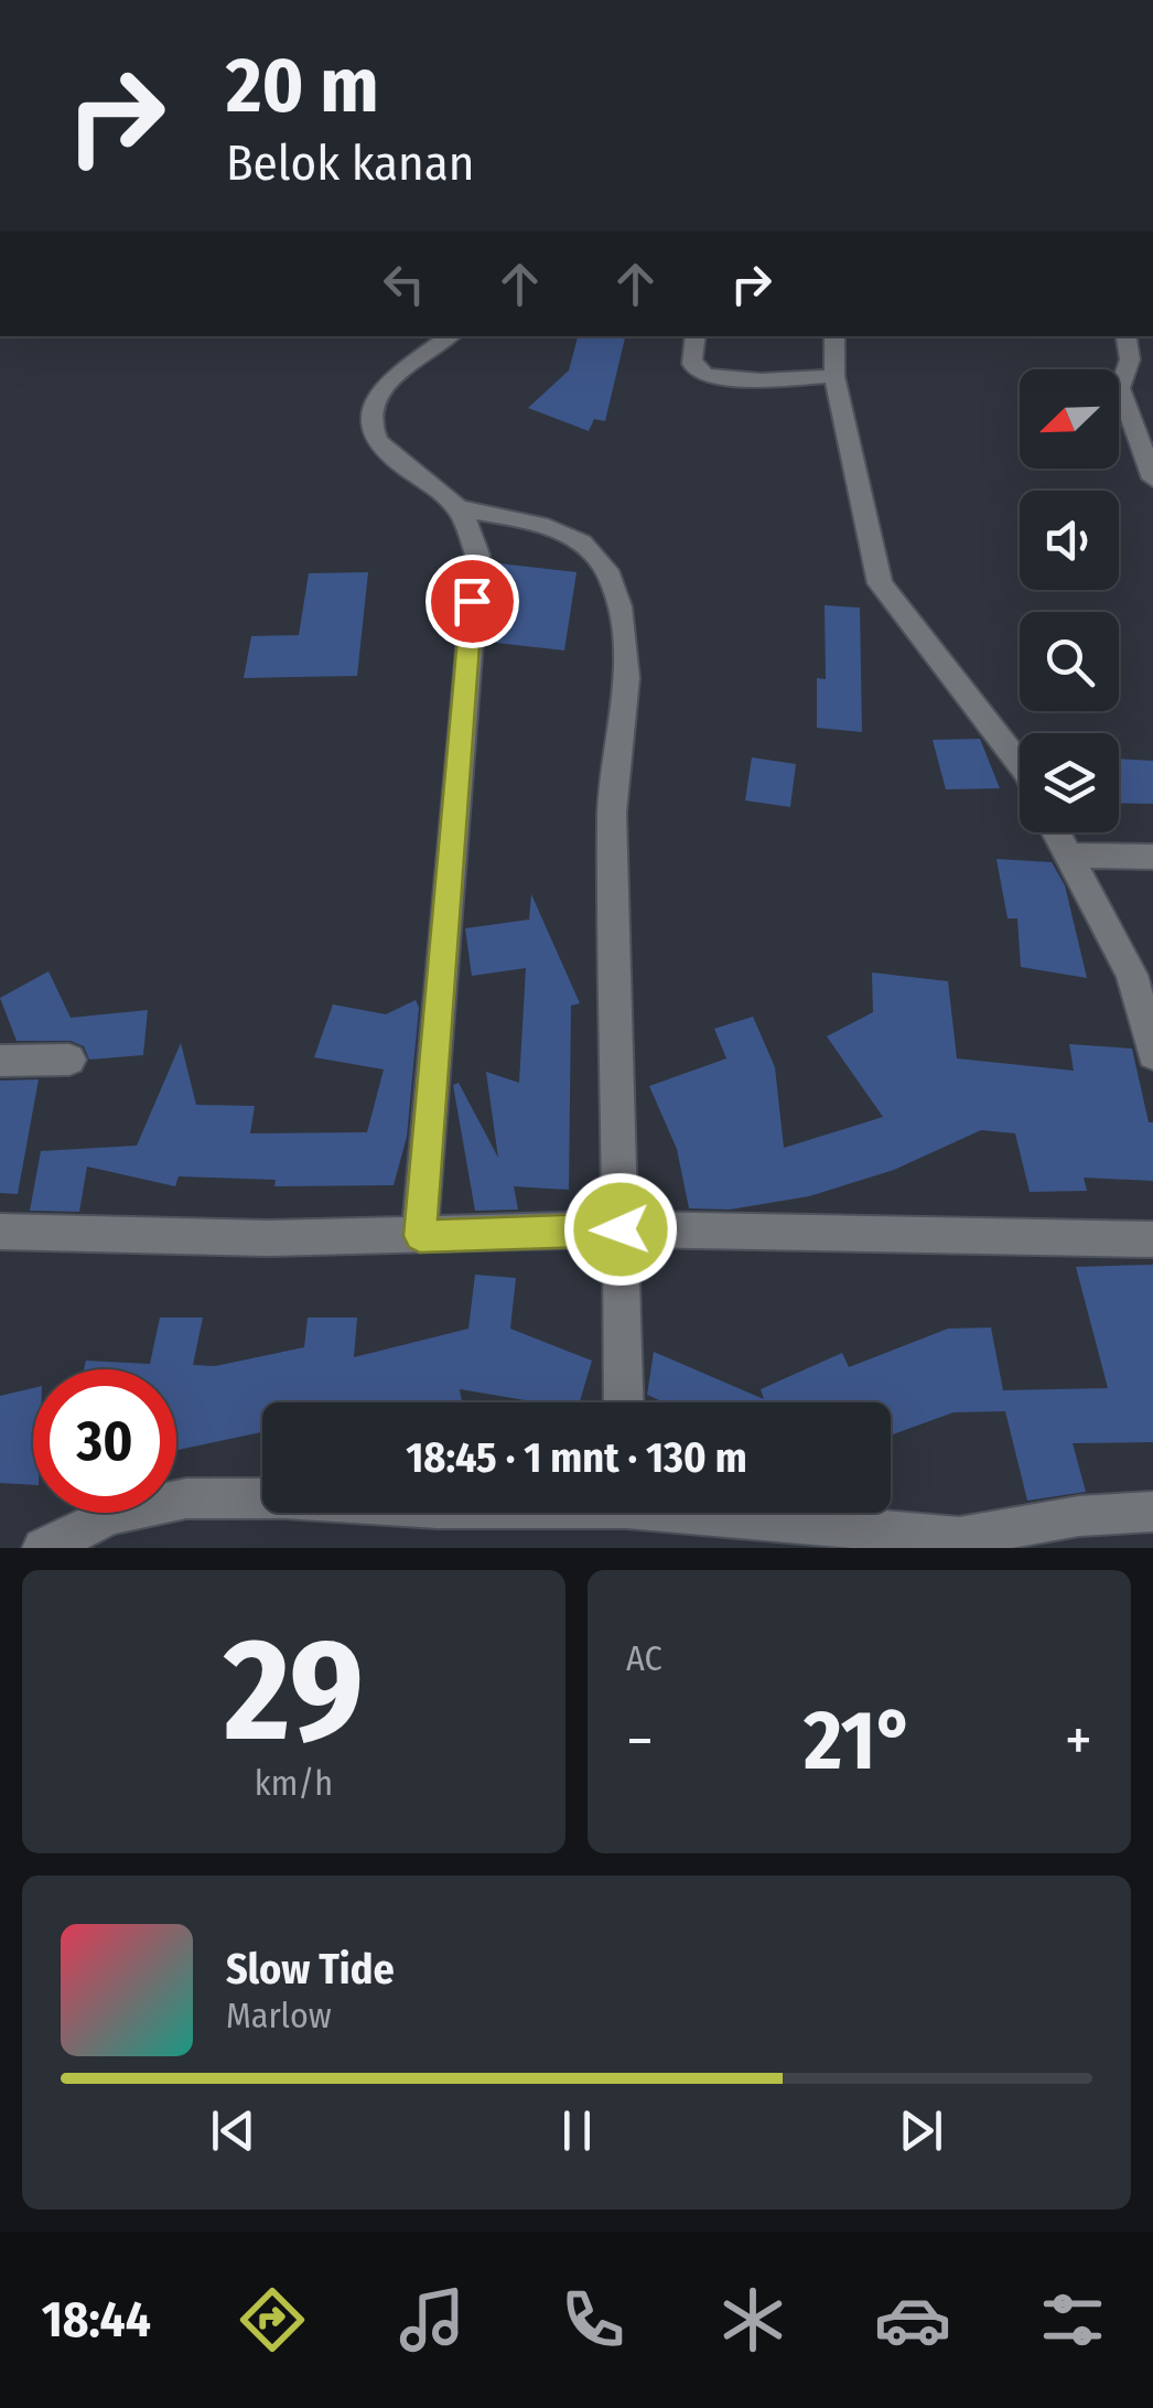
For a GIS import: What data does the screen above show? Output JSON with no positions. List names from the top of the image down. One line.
{"north":"bottom left","page":{"turn":["20 m","Belok kanan"],"limit":"30","trip":"18:45 · 1 mnt · 130 m","tile":[["29","km/h"],"AC"],"heat":["−","21°","+"],"song":["Slow Tide","Marlow"],"tabs":"18:44"}}
